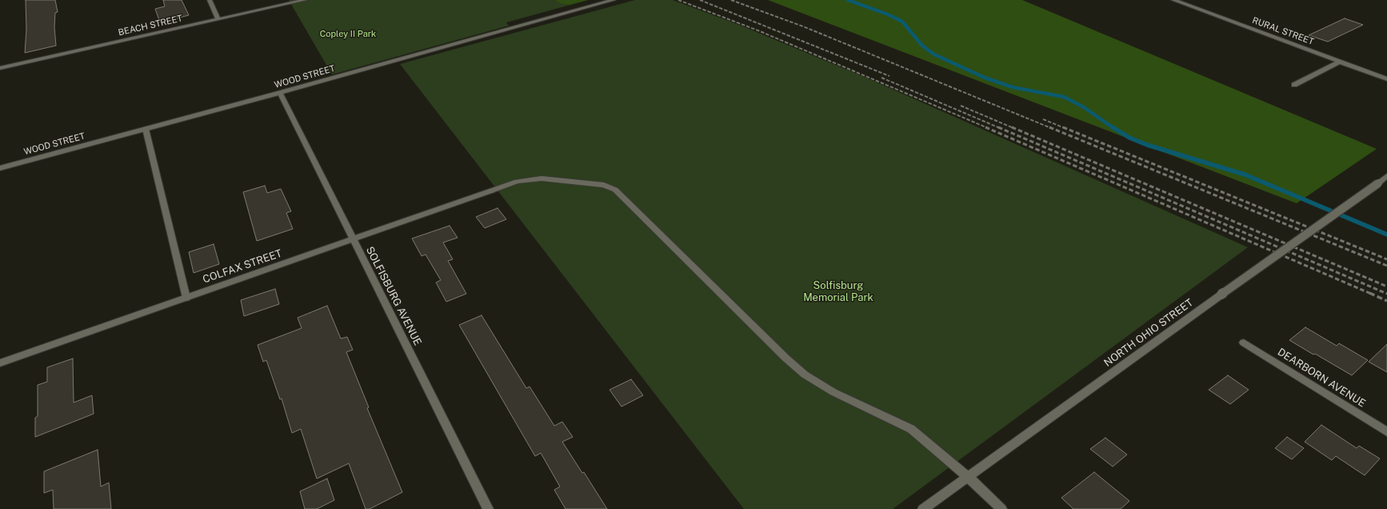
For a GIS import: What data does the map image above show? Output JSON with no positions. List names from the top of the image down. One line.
{"streets":{"street":["BEACH STREET","RURAL STREET","WOOD STREET","COLFAX STREET","SOLFISBURG AVENUE","NORTH OHIO STREET","DEARBORN AVENUE"]},"crossings":[["WOOD STREET","SOLFISBURG AVENUE"],["COLFAX STREET","SOLFISBURG AVENUE"],["COLFAX STREET","NORTH OHIO STREET"]],"parks":["Copley II Park","Solfisburg Memorial Park"]}
